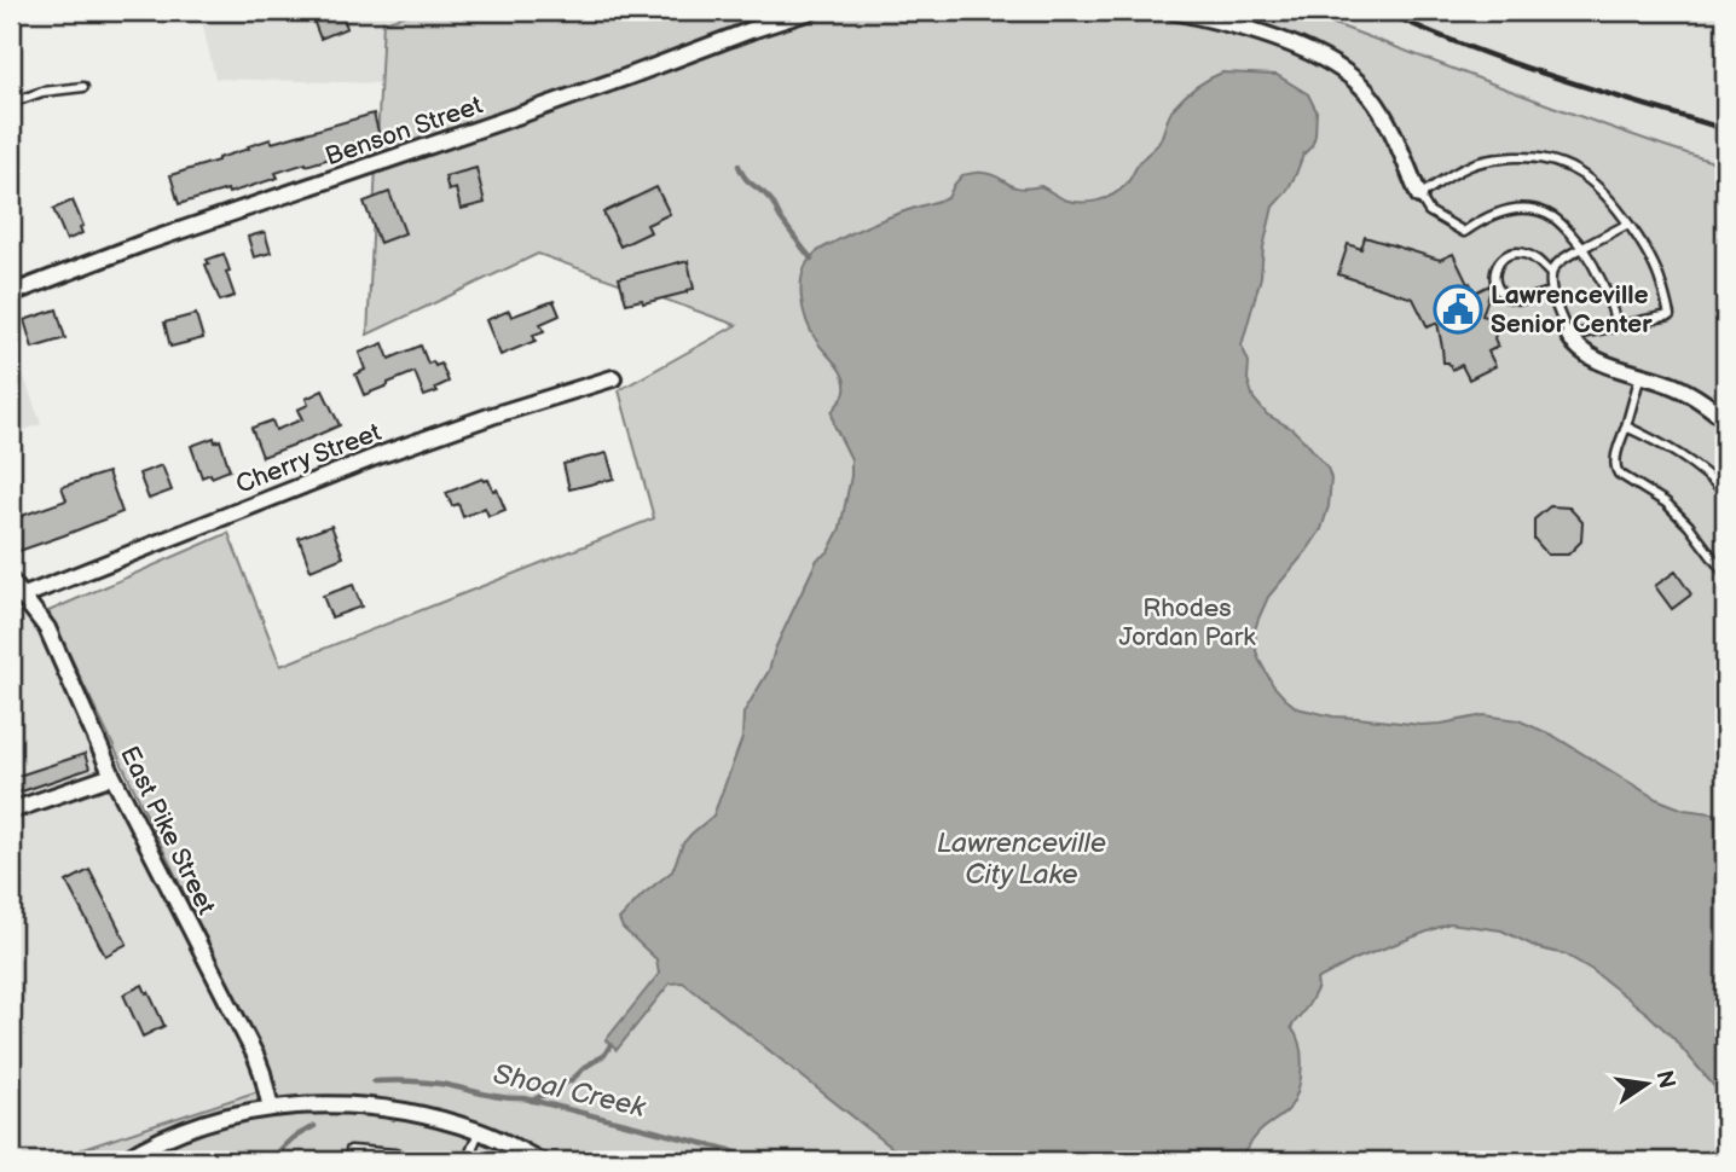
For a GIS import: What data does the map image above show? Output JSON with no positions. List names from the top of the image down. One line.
{"streets":{"street":["Benson Street","Cherry Street","East Pike Street"]},"crossings":[["Cherry Street","East Pike Street"]],"water":["Lawrenceville City Lake","Shoal Creek"],"parks":["Rhodes Jordan Park"],"places":{"public building":["Lawrenceville Senior Center"]},"north":"right"}
